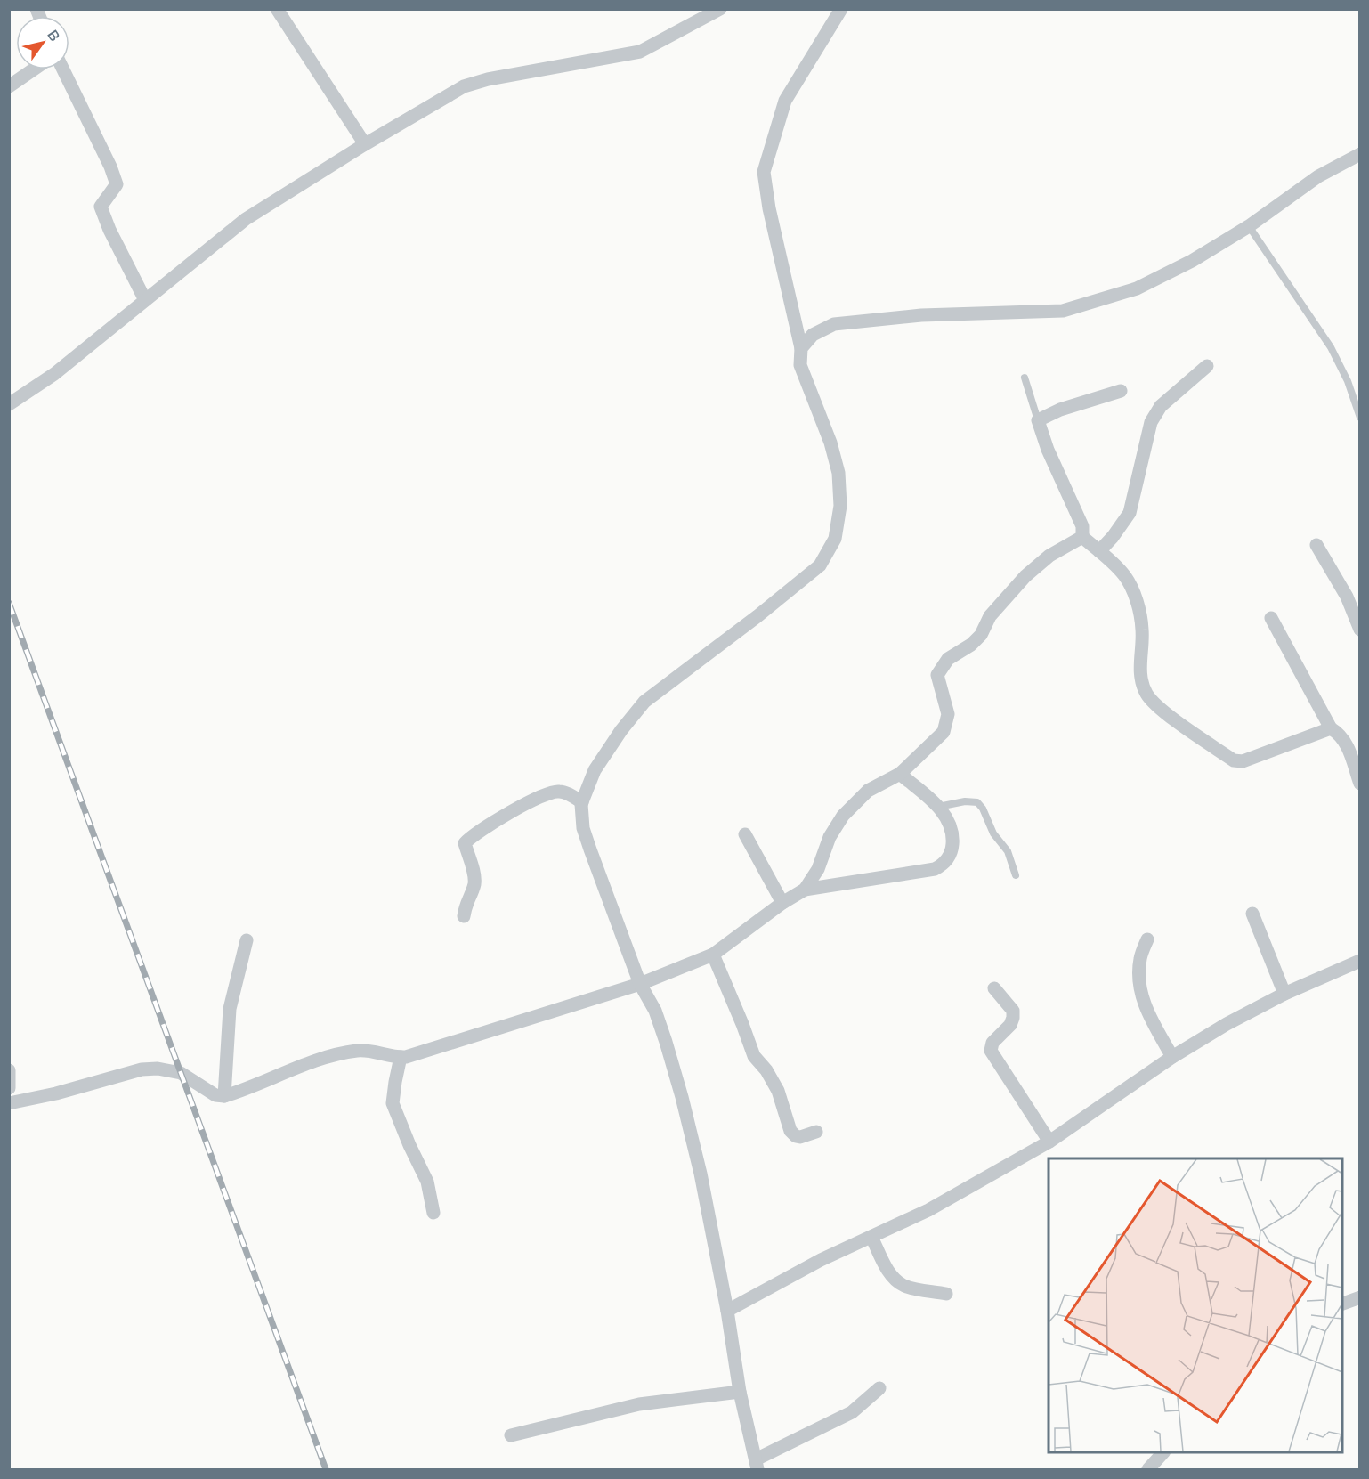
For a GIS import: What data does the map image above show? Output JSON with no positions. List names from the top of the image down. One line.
{"north":"top right"}
